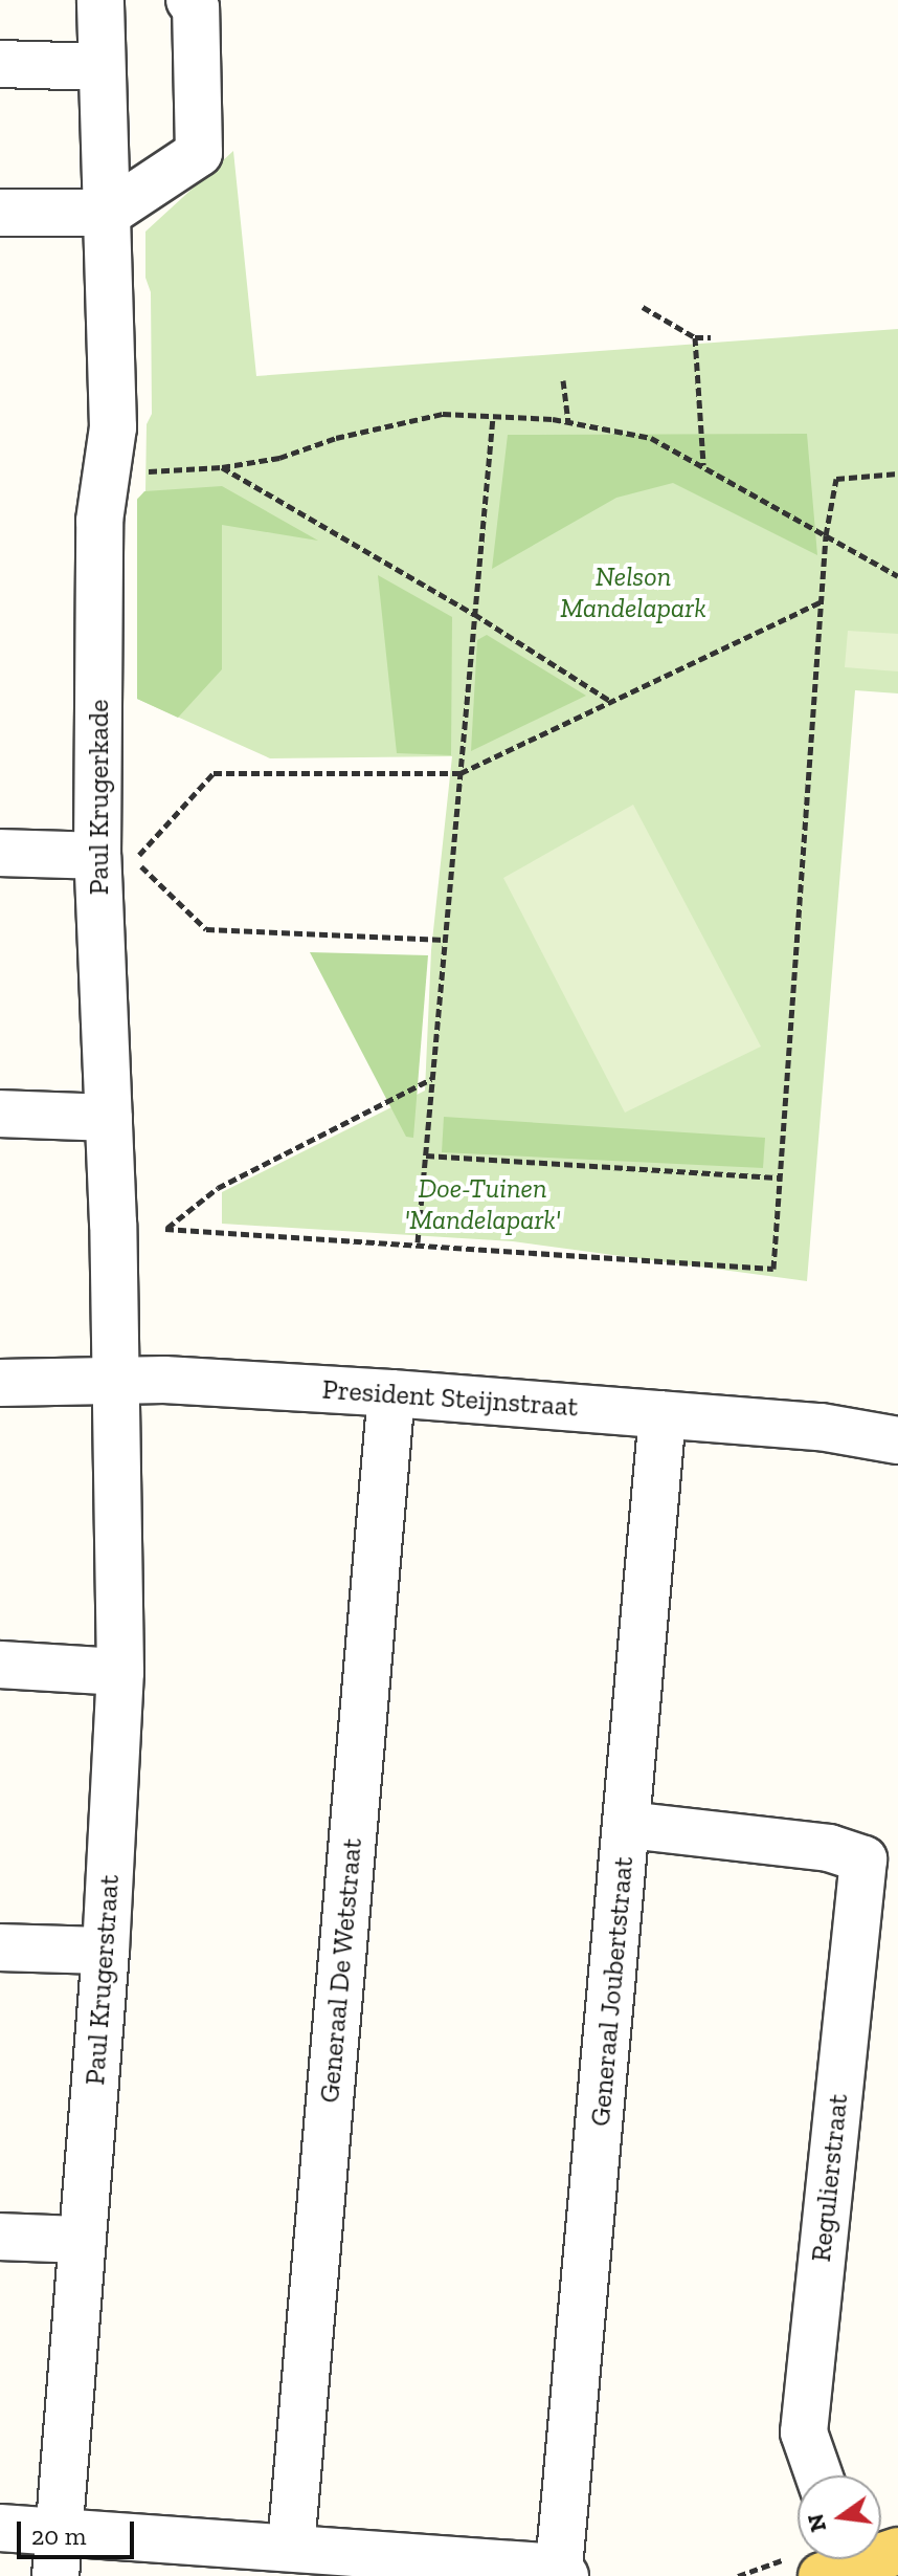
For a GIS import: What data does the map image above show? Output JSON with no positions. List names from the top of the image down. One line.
{"streets":{"street":["Paul Krugerkade","President Steijnstraat","Generaal De Wetstraat","Paul Krugerstraat","Generaal Joubertstraat","Regulierstraat"]},"crossings":[["Paul Krugerkade","President Steijnstraat"],["Paul Krugerkade","Paul Krugerstraat"],["President Steijnstraat","Generaal De Wetstraat"],["President Steijnstraat","Paul Krugerstraat"],["President Steijnstraat","Generaal Joubertstraat"],["Generaal Joubertstraat","Regulierstraat"]],"parks":["Nelson Mandelapark","Doe-Tuinen 'Mandelapark'"],"scale_bar":"20 m","north":"left"}
